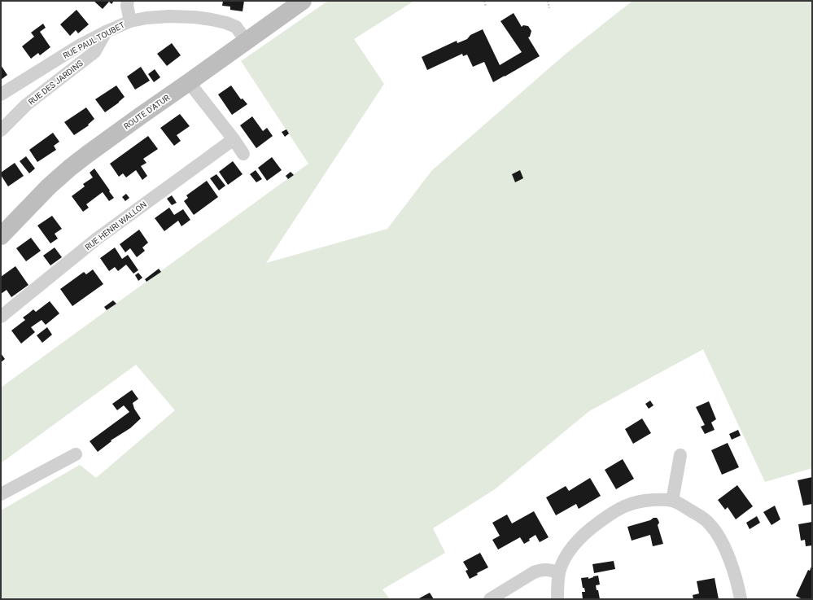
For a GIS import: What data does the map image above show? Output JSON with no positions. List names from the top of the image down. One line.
{"streets":{"main road":["ROUTE D'ATUR"],"street":["RUE PAUL TOUBET","RUE DES JARDINS","RUE HENRI WALLON"]},"crossings":[["RUE PAUL TOUBET","RUE DES JARDINS"],["RUE PAUL TOUBET","ROUTE D'ATUR"]]}
